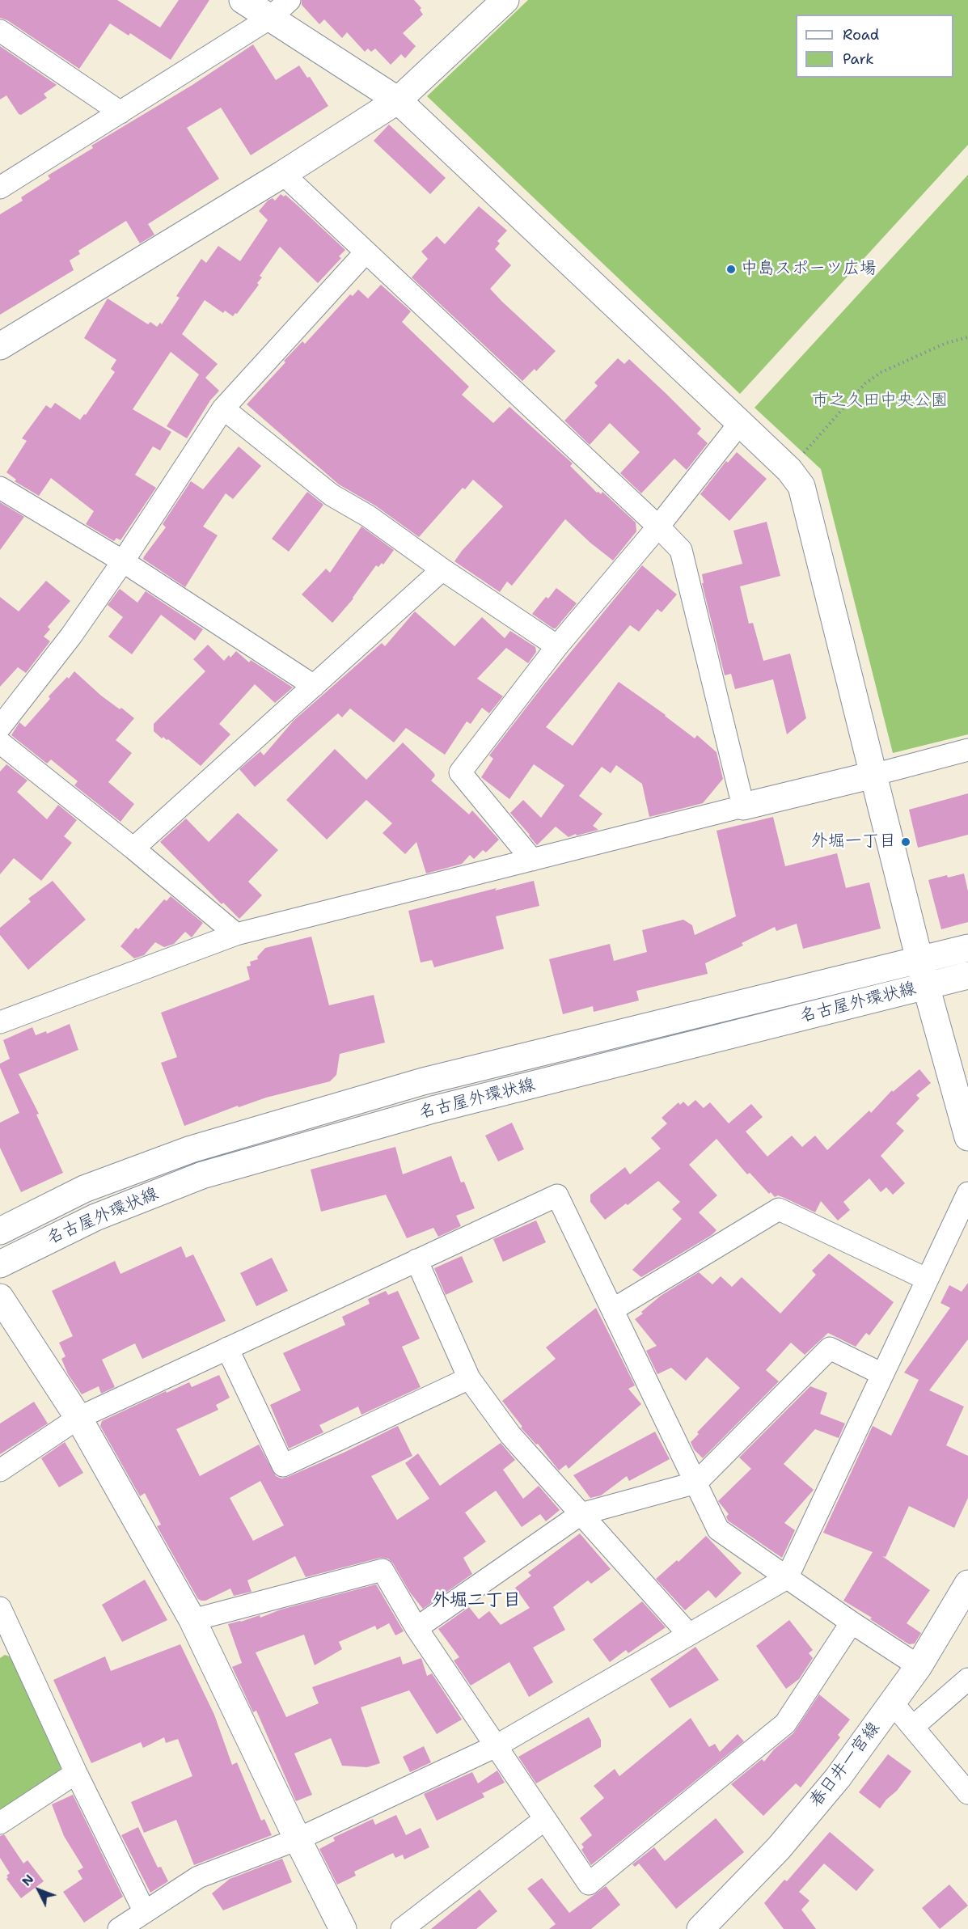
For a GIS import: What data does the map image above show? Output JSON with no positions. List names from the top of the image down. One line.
{"streets":{"street":["名古屋外環状線","春日井一宮線"]},"districts":["外堀二丁目"],"parks":["市之久田中央公園"],"places":["中島スポーツ広場","外堀一丁目"],"legend":["Road","Park"],"north":"top left"}
